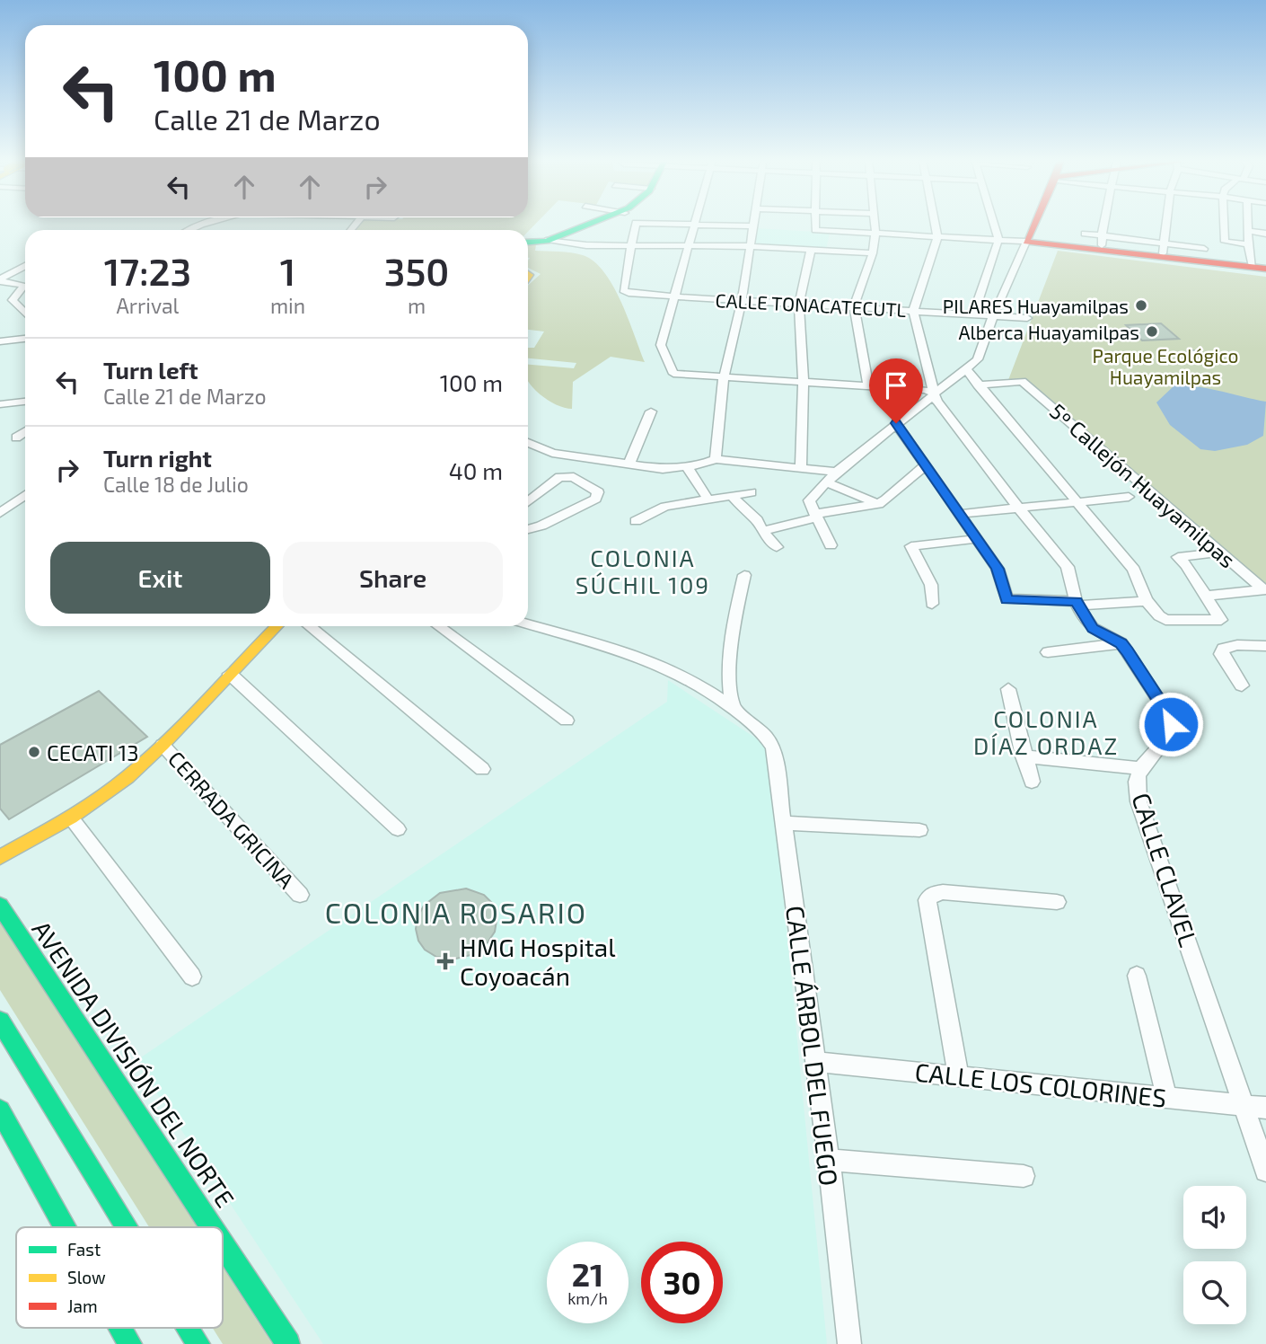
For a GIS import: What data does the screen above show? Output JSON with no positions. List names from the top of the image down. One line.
{"streets":{"street":["CALLE TONACATECUTL","5º Callejón Huayamilpas","CERRADA GRICINA","CALLE CLAVEL","CALLE ÁRBOL DEL FUEGO","AVENIDA DIVISIÓN DEL NORTE","CALLE LOS COLORINES"]},"crossings":[["CALLE CLAVEL","CALLE LOS COLORINES"],["CALLE ÁRBOL DEL FUEGO","CALLE LOS COLORINES"]],"districts":["COLONIA SÚCHIL 109","COLONIA DÍAZ ORDAZ","COLONIA ROSARIO"],"parks":["Parque Ecológico Huayamilpas"],"places":{"other":["PILARES Huayamilpas","Alberca Huayamilpas","CECATI 13"],"health":["HMG Hospital Coyoacán"]},"legend":["Fast","Slow","Jam"],"page":{"turn":["100 m","Calle 21 de Marzo"],"eta":["17:23","Arrival","1","min","350","m"],"list":[{"name":"Turn left","note":"Calle 21 de Marzo","value":"100 m"},{"name":"Turn right","note":"Calle 18 de Julio","value":"40 m"}],"buttons":["Exit","Share"],"speed":"21 km/h","limit":"30"}}
